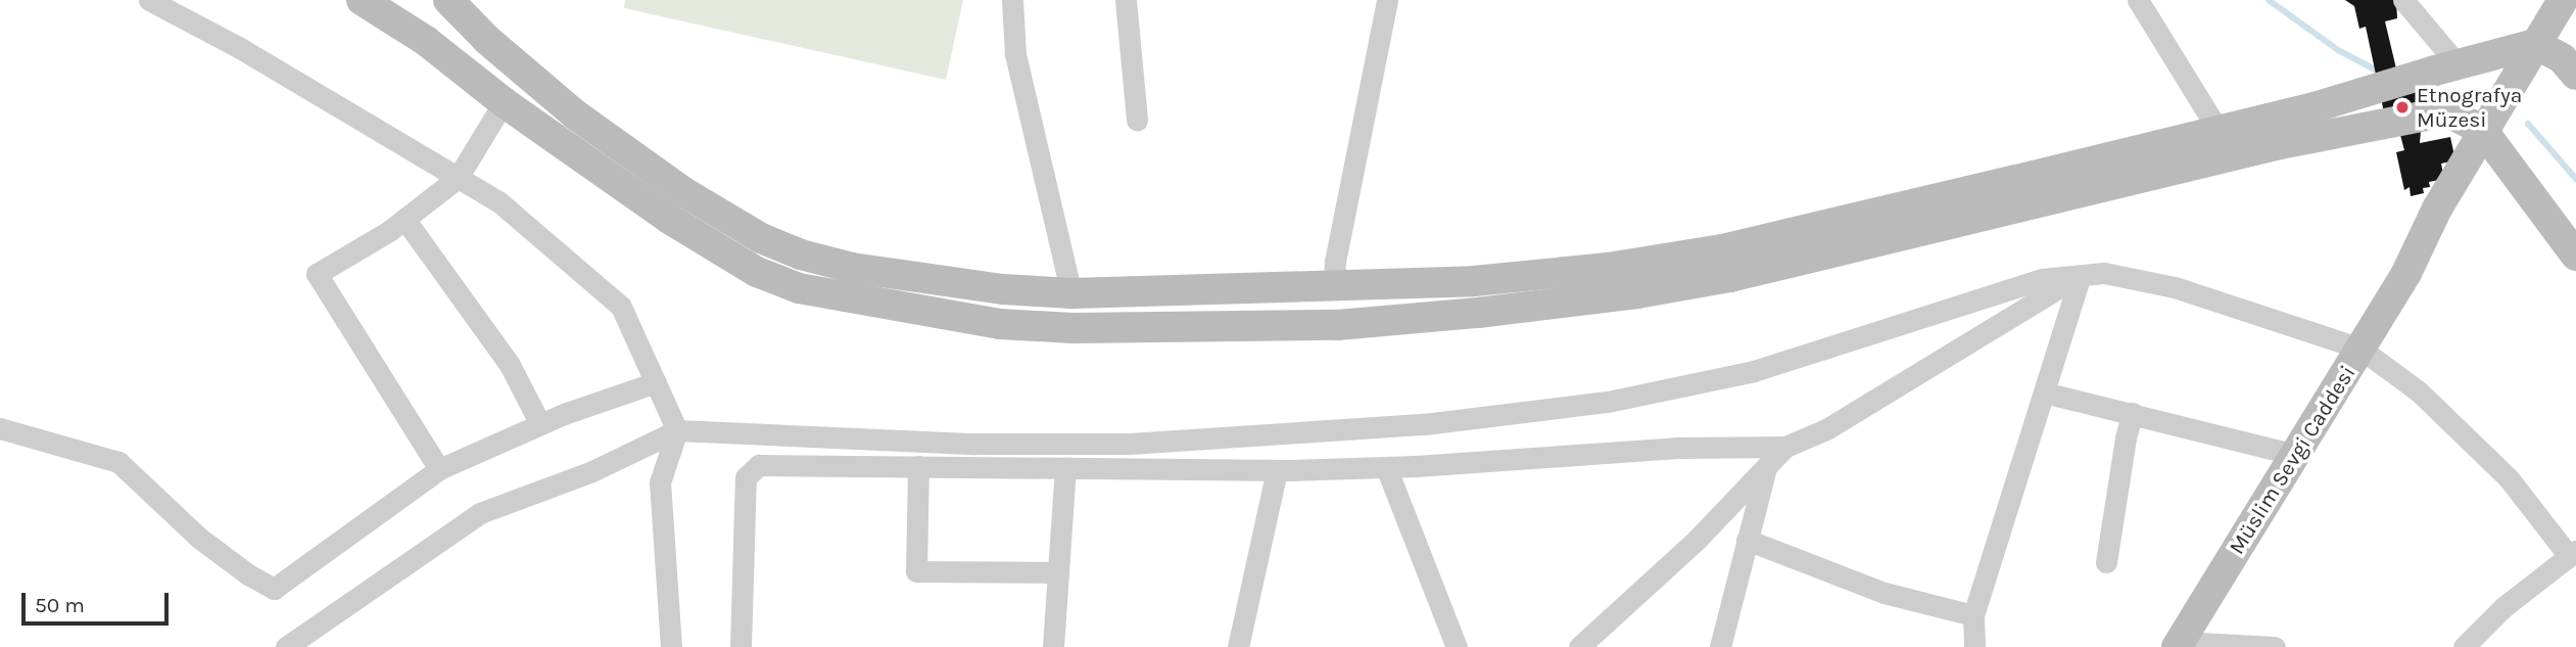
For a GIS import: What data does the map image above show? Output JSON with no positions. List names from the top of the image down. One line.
{"streets":{"street":["Müslim Sevgi Caddesi"]},"places":["Etnografya Müzesi"],"scale_bar":"50 m"}
